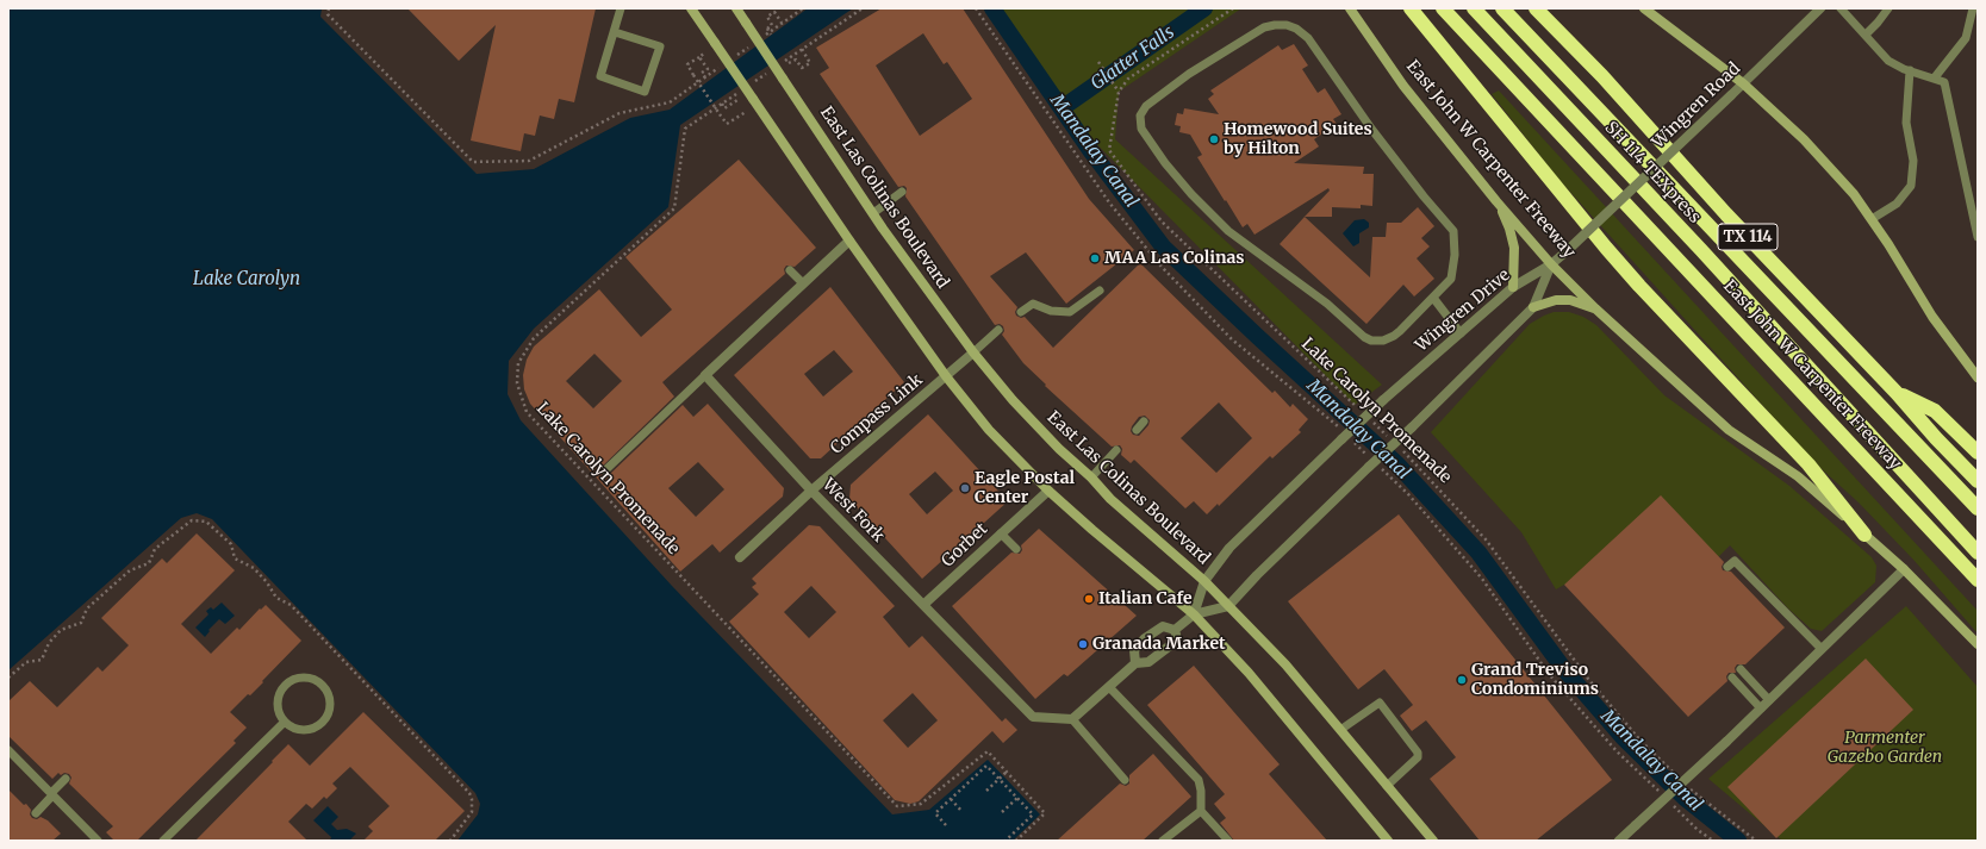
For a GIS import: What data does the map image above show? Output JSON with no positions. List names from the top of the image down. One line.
{"streets":{"highway":["East John W Carpenter Freeway","SH 114 TEXpress","TX 114"],"main road":["East Las Colinas Boulevard"],"street":["Wingren Road","Wingren Drive","Compass Link","West Fork","Gorbet"],"path":["Lake Carolyn Promenade"]},"crossings":[["Wingren Road","East John W Carpenter Freeway"],["Wingren Road","Wingren Drive"],["East John W Carpenter Freeway","Wingren Drive"],["East Las Colinas Boulevard","Wingren Drive"],["East Las Colinas Boulevard","Compass Link"],["Compass Link","West Fork"],["West Fork","Gorbet"]],"water":["Glatter Falls","Mandalay Canal","Lake Carolyn"],"parks":["Parmenter Gazebo Garden"],"places":["Homewood Suites by Hilton","MAA Las Colinas","Eagle Postal Center","Italian Cafe","Granada Market","Grand Treviso Condominiums"]}
